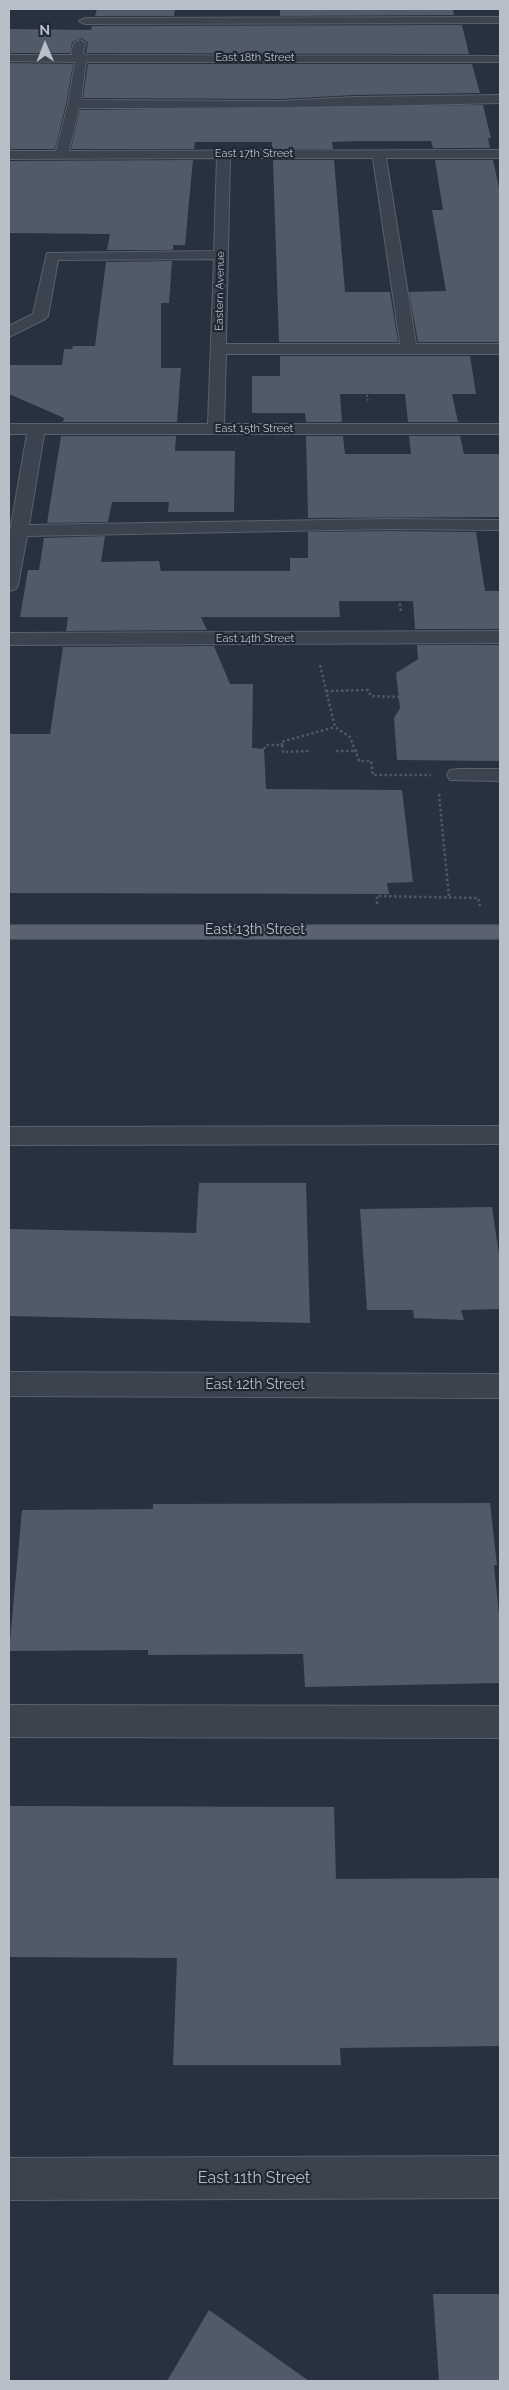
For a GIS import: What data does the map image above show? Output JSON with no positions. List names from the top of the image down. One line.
{"streets":{"main road":["East 13th Street"],"street":["East 18th Street","East 17th Street","Eastern Avenue","East 15th Street","East 14th Street","East 12th Street","East 11th Street"]},"crossings":[["East 17th Street","Eastern Avenue"],["Eastern Avenue","East 15th Street"]],"north":"top"}
